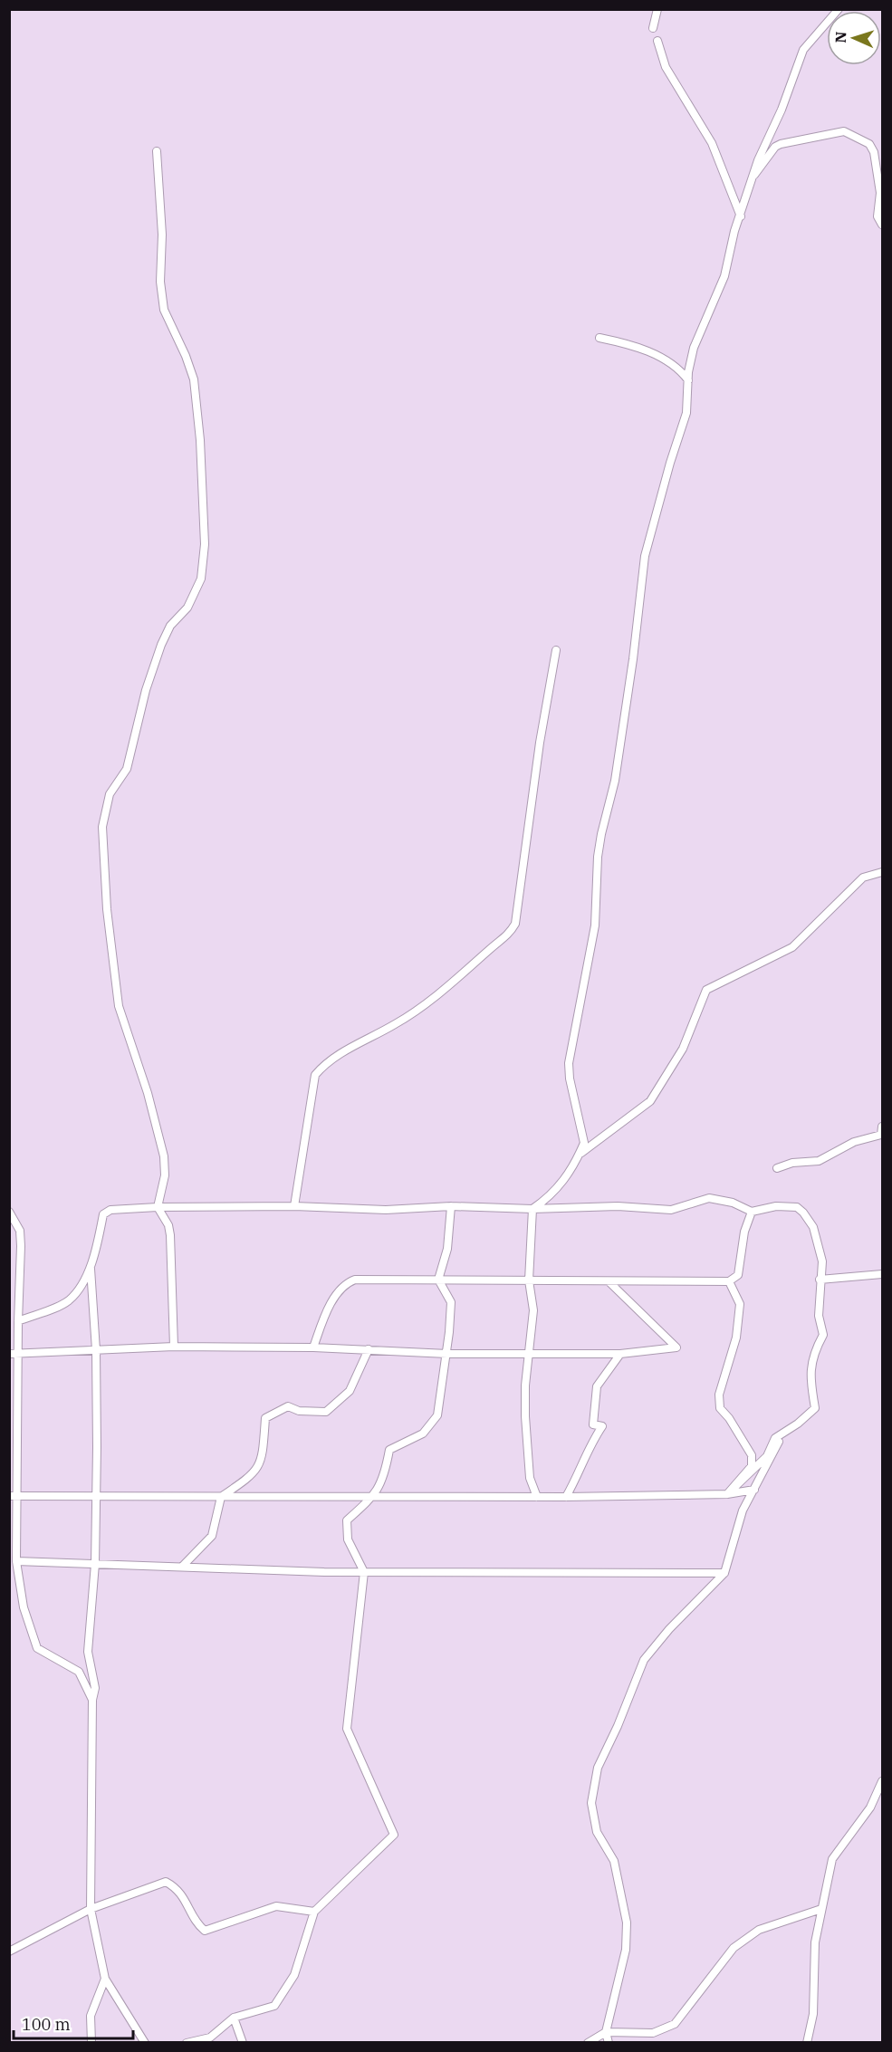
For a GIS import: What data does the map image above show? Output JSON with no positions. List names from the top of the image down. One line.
{"scale_bar":"100 m","north":"left"}
